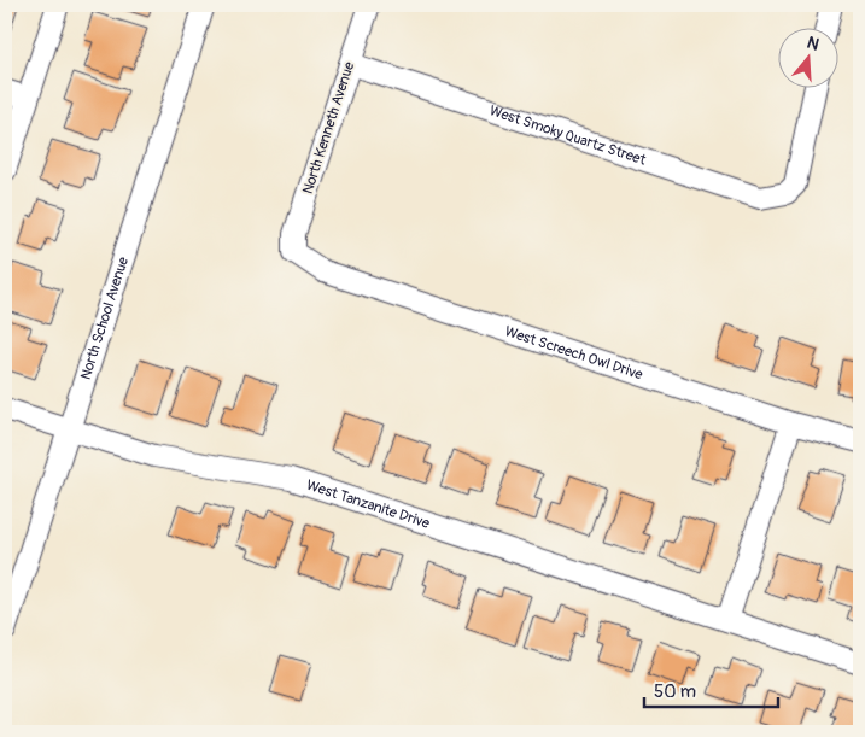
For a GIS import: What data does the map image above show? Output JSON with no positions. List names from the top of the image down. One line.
{"streets":{"street":["North Kenneth Avenue","West Smoky Quartz Street","North School Avenue","West Screech Owl Drive","West Tanzanite Drive"]},"crossings":[["North Kenneth Avenue","West Smoky Quartz Street"],["North Kenneth Avenue","West Screech Owl Drive"],["North School Avenue","West Tanzanite Drive"]],"scale_bar":"50 m","north":"top"}
